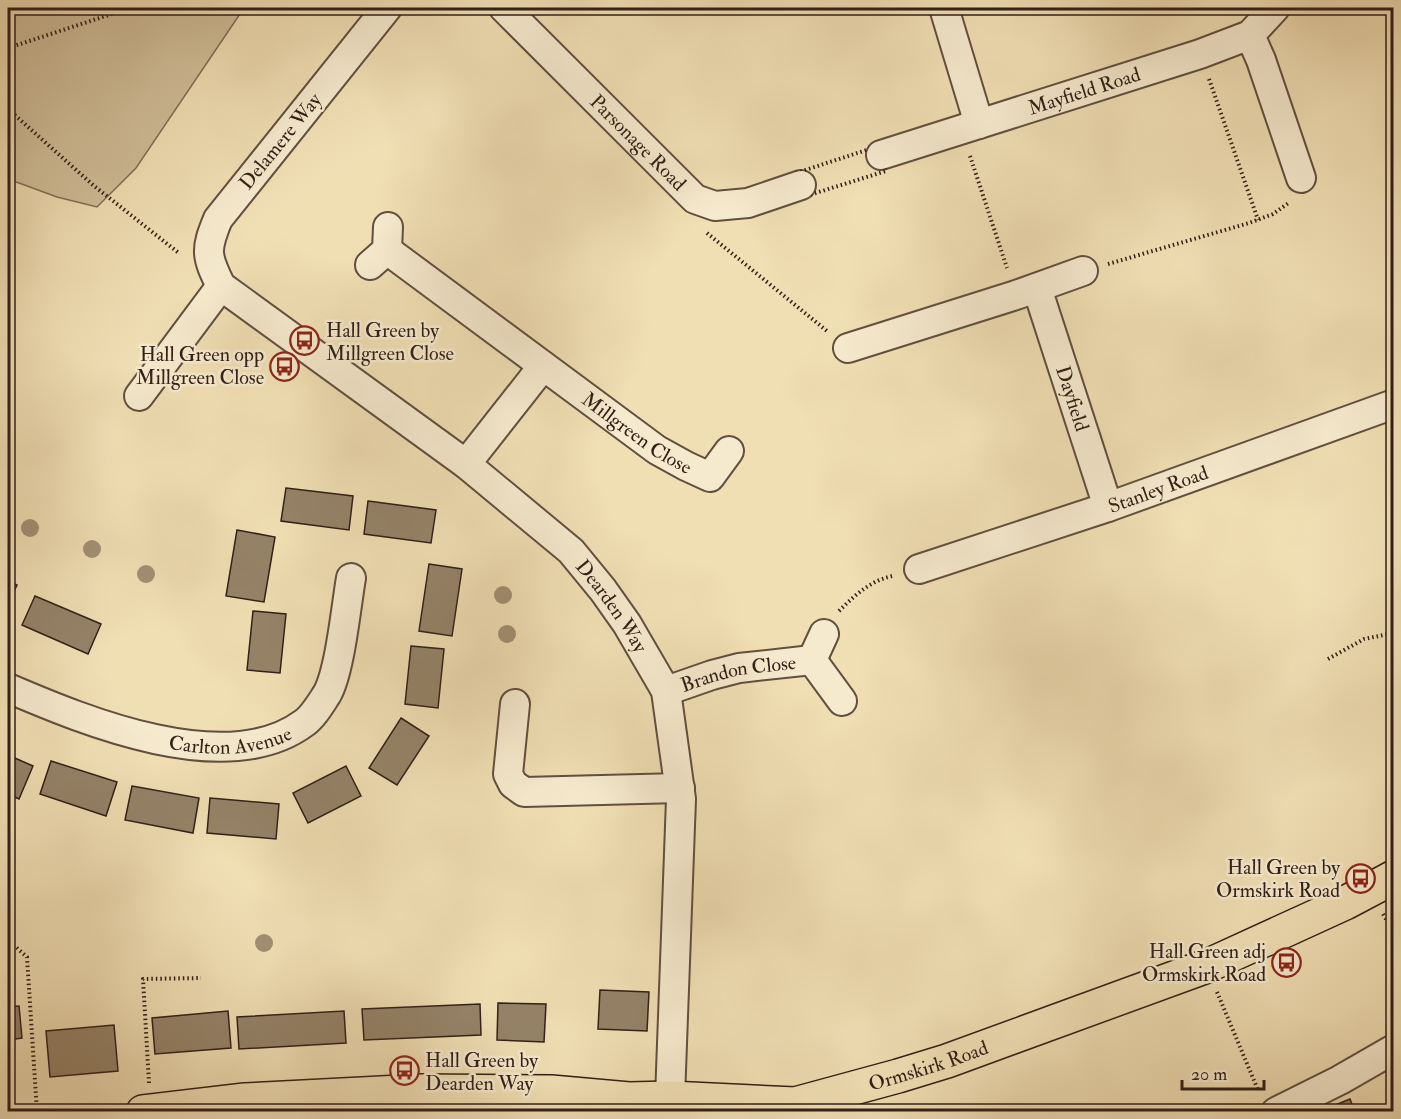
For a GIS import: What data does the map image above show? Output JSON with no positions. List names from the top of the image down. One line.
{"streets":{"main road":["Ormskirk Road"],"street":["Mayfield Road","Delamere Way","Parsonage Road","Dayfield","Millgreen Close","Stanley Road","Dearden Way","Brandon Close","Carlton Avenue"]},"crossings":[["Delamere Way","Dearden Way"],["Dayfield","Stanley Road"],["Dearden Way","Brandon Close"],["Dearden Way","Ormskirk Road"]],"places":{"bus stop":["Hall Green by Millgreen Close","Hall Green opp Millgreen Close","Hall Green by Ormskirk Road","Hall Green adj Ormskirk Road","Hall Green by Dearden Way"]},"scale_bar":"20 m"}
